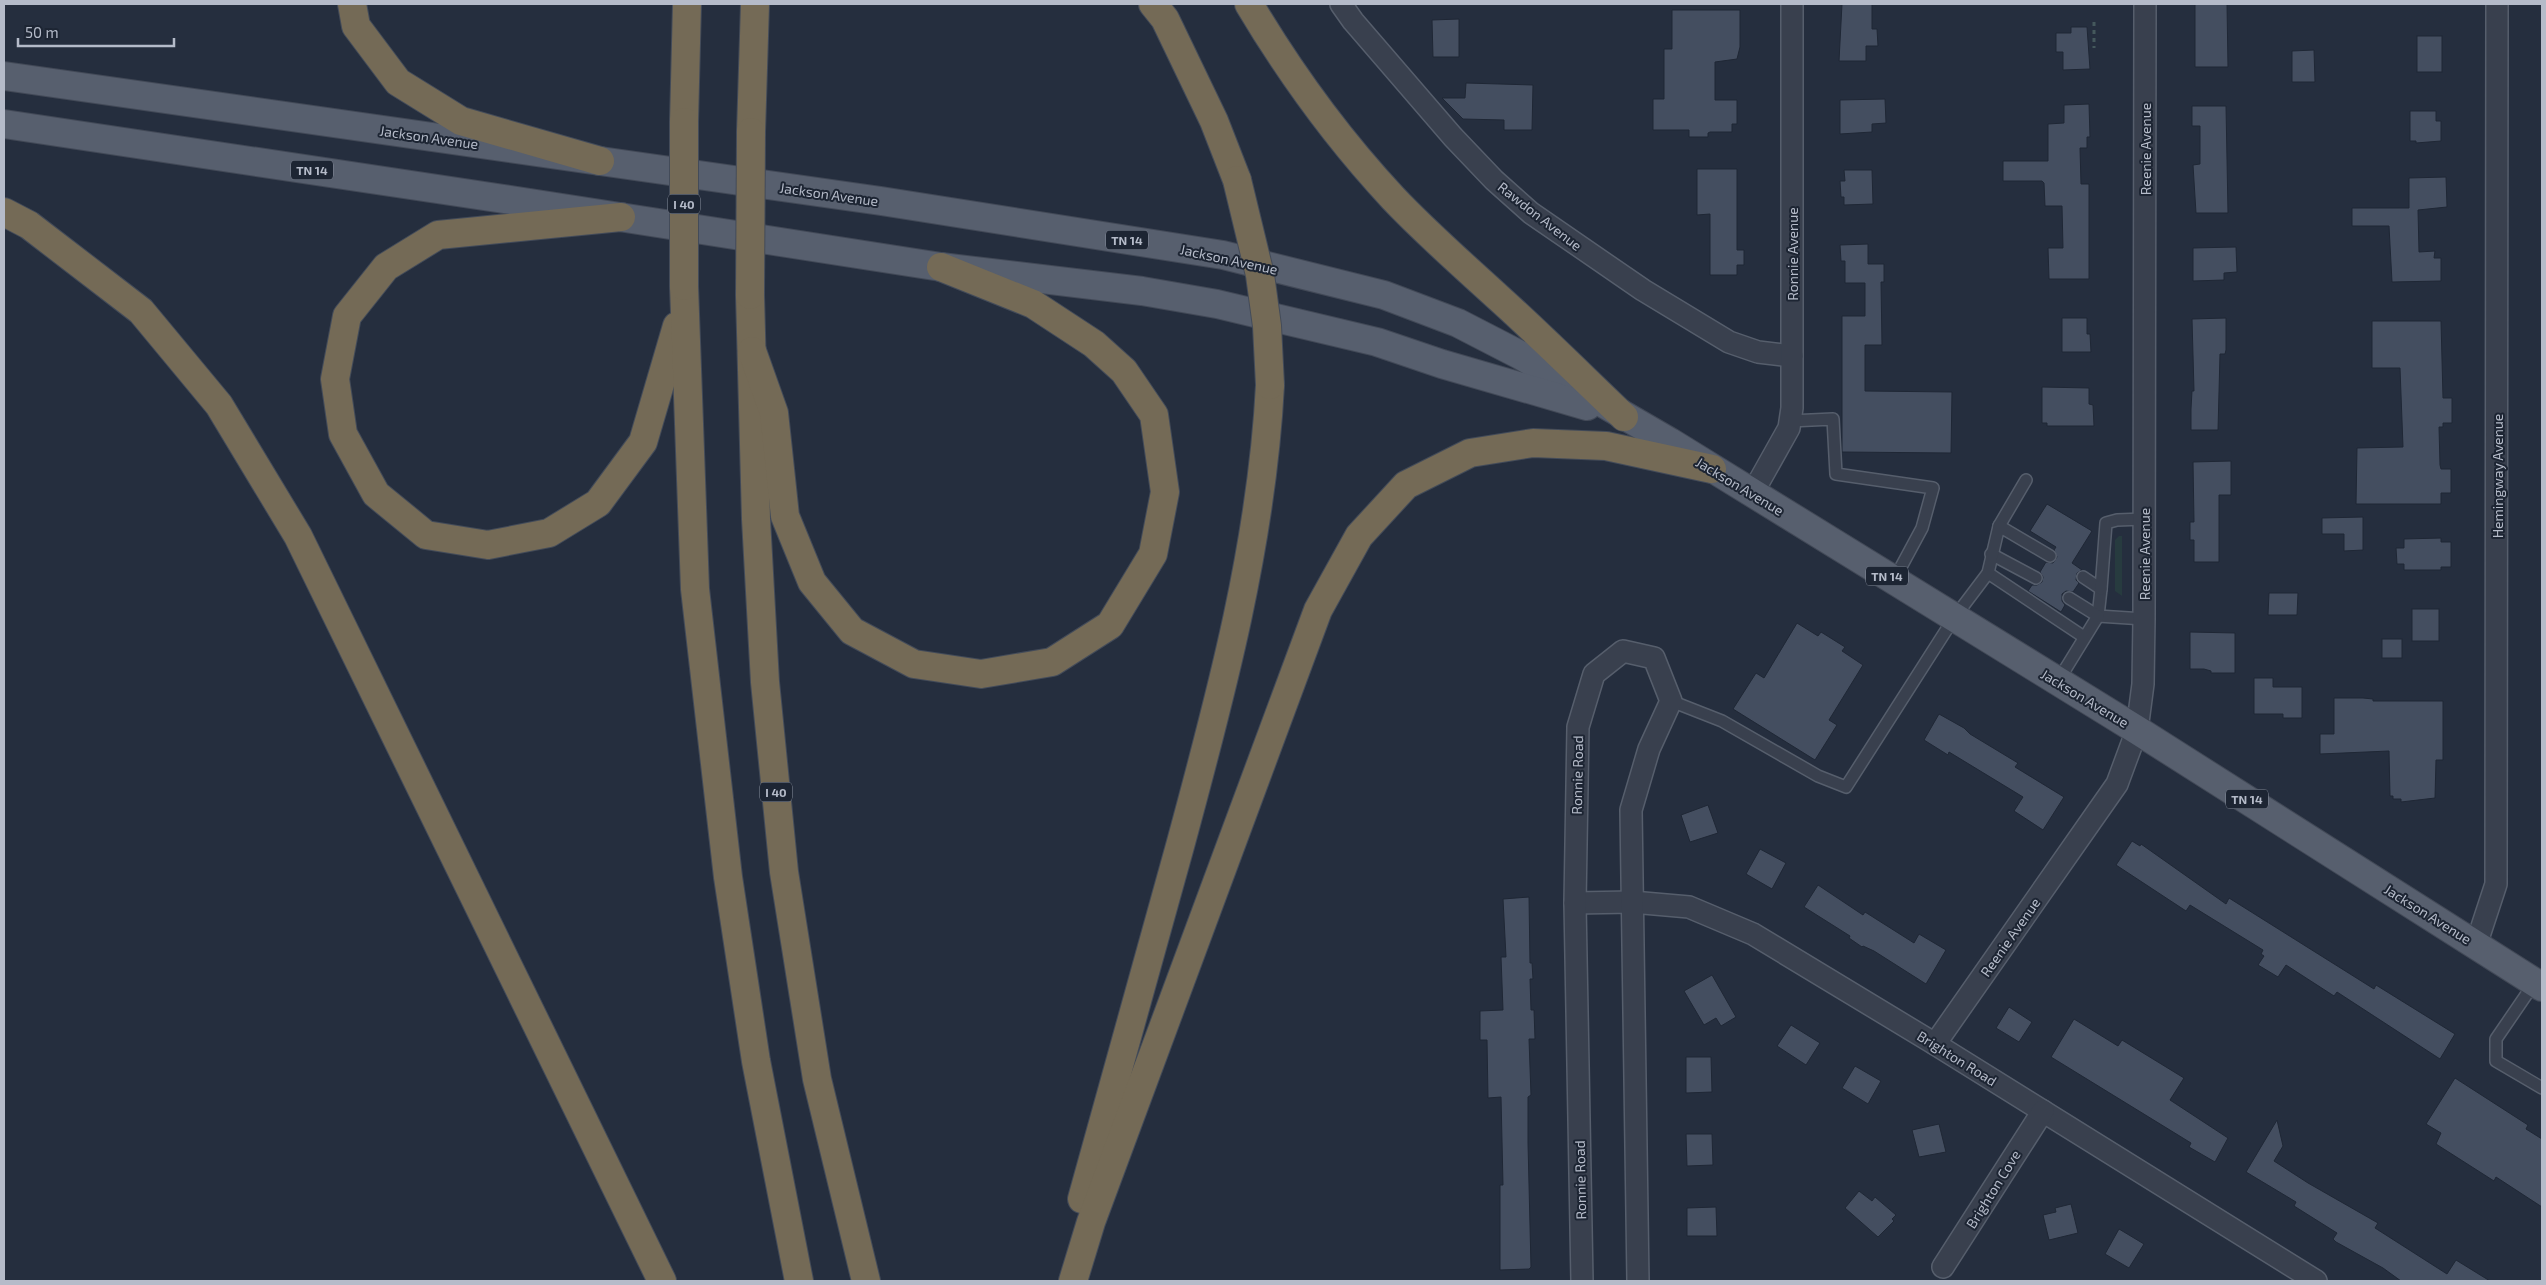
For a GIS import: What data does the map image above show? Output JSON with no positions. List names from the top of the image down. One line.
{"streets":{"highway":["I 40"],"main road":["Jackson Avenue","TN 14"],"street":["Reenie Avenue","Rawdon Avenue","Ronnie Avenue","Hemingway Avenue","Ronnie Road","Brighton Road","Brighton Cove"]},"crossings":[["Jackson Avenue","Reenie Avenue"],["Jackson Avenue","Ronnie Avenue"],["Jackson Avenue","Hemingway Avenue"],["Reenie Avenue","Brighton Road"],["Rawdon Avenue","Ronnie Avenue"],["Ronnie Road","Brighton Road"],["Brighton Road","Brighton Cove"]],"scale_bar":"50 m"}
